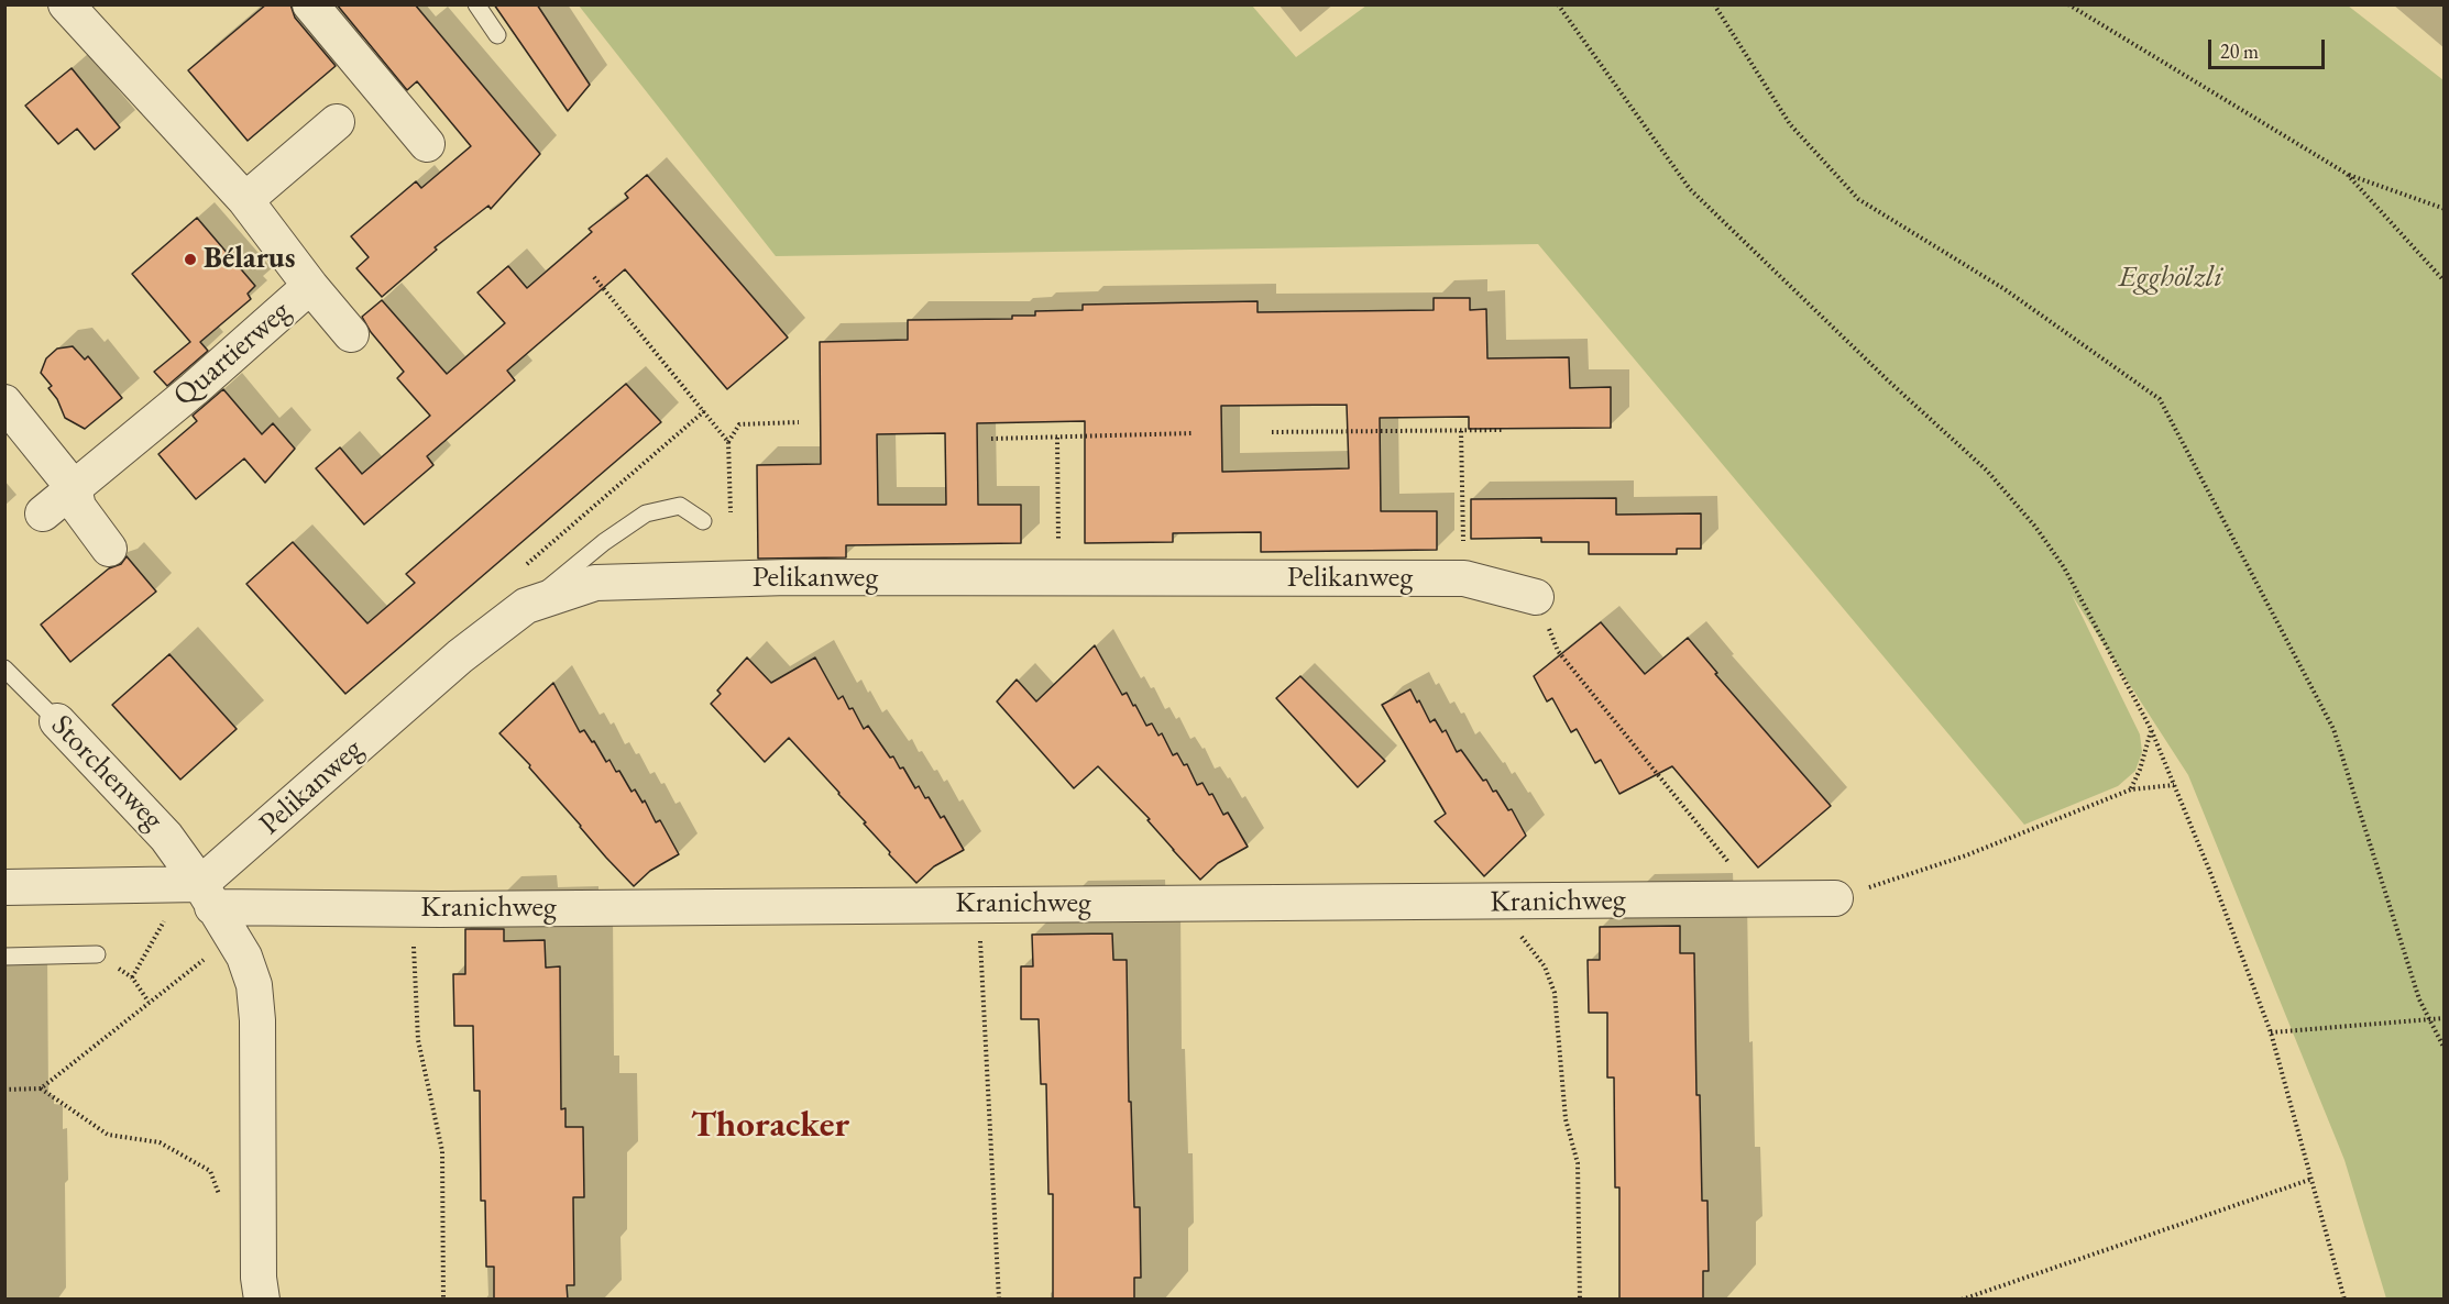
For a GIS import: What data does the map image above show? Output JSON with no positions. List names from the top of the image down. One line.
{"streets":{"street":["Quartierweg","Pelikanweg","Storchenweg","Kranichweg"]},"crossings":[["Pelikanweg","Storchenweg"],["Pelikanweg","Kranichweg"],["Storchenweg","Kranichweg"]],"districts":["Thoracker"],"parks":["Egghölzli"],"places":["Bélarus"],"scale_bar":"20 m"}
